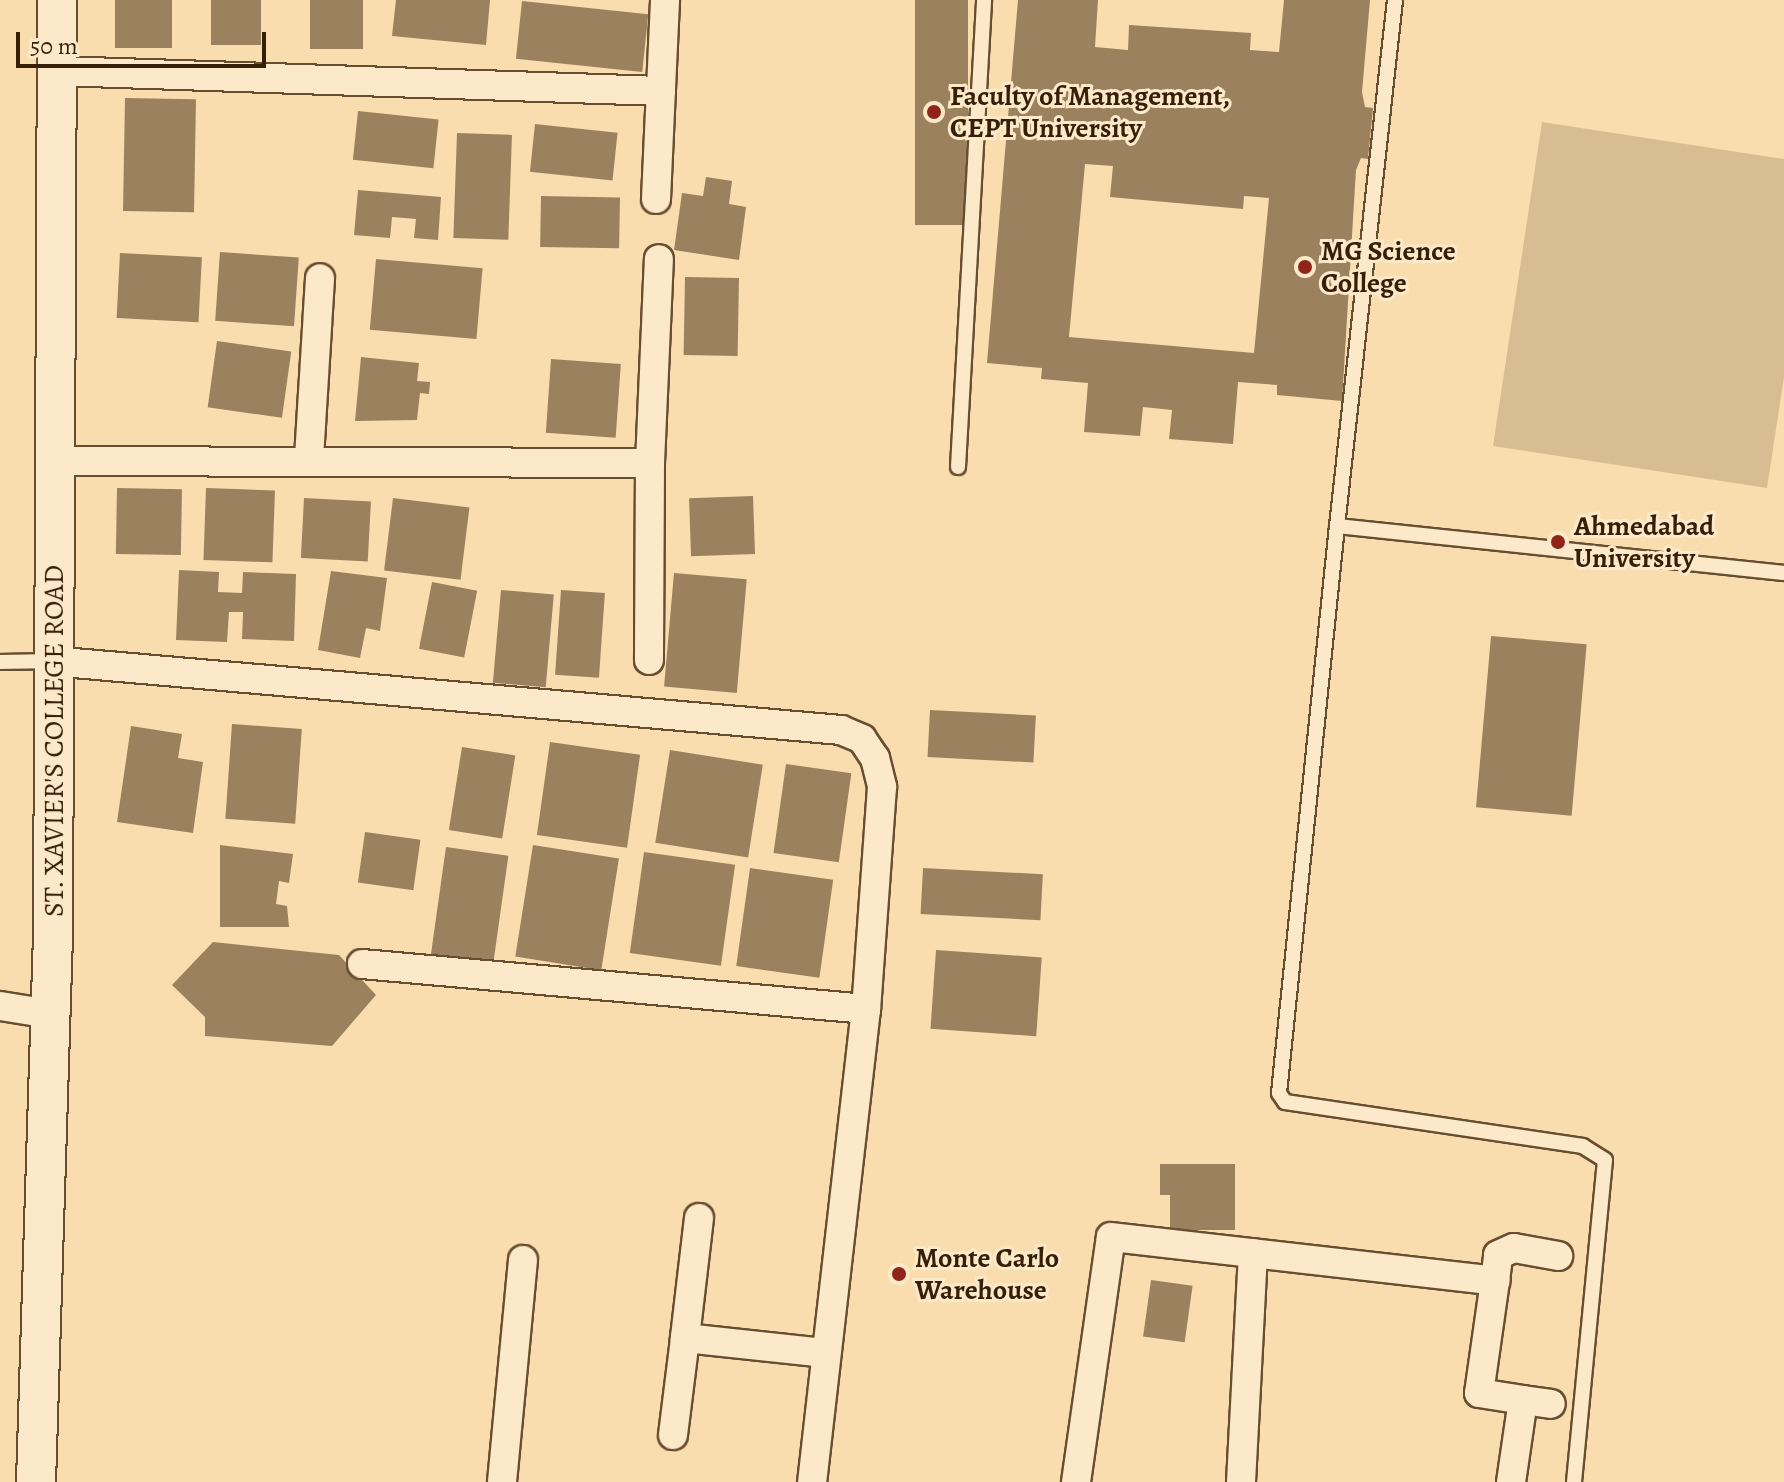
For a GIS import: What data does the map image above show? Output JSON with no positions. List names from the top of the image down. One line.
{"streets":{"street":["ST. XAVIER'S COLLEGE ROAD"]},"places":["Faculty of Management, CEPT University","MG Science College","Ahmedabad University","Monte Carlo Warehouse"],"scale_bar":"50 m"}
